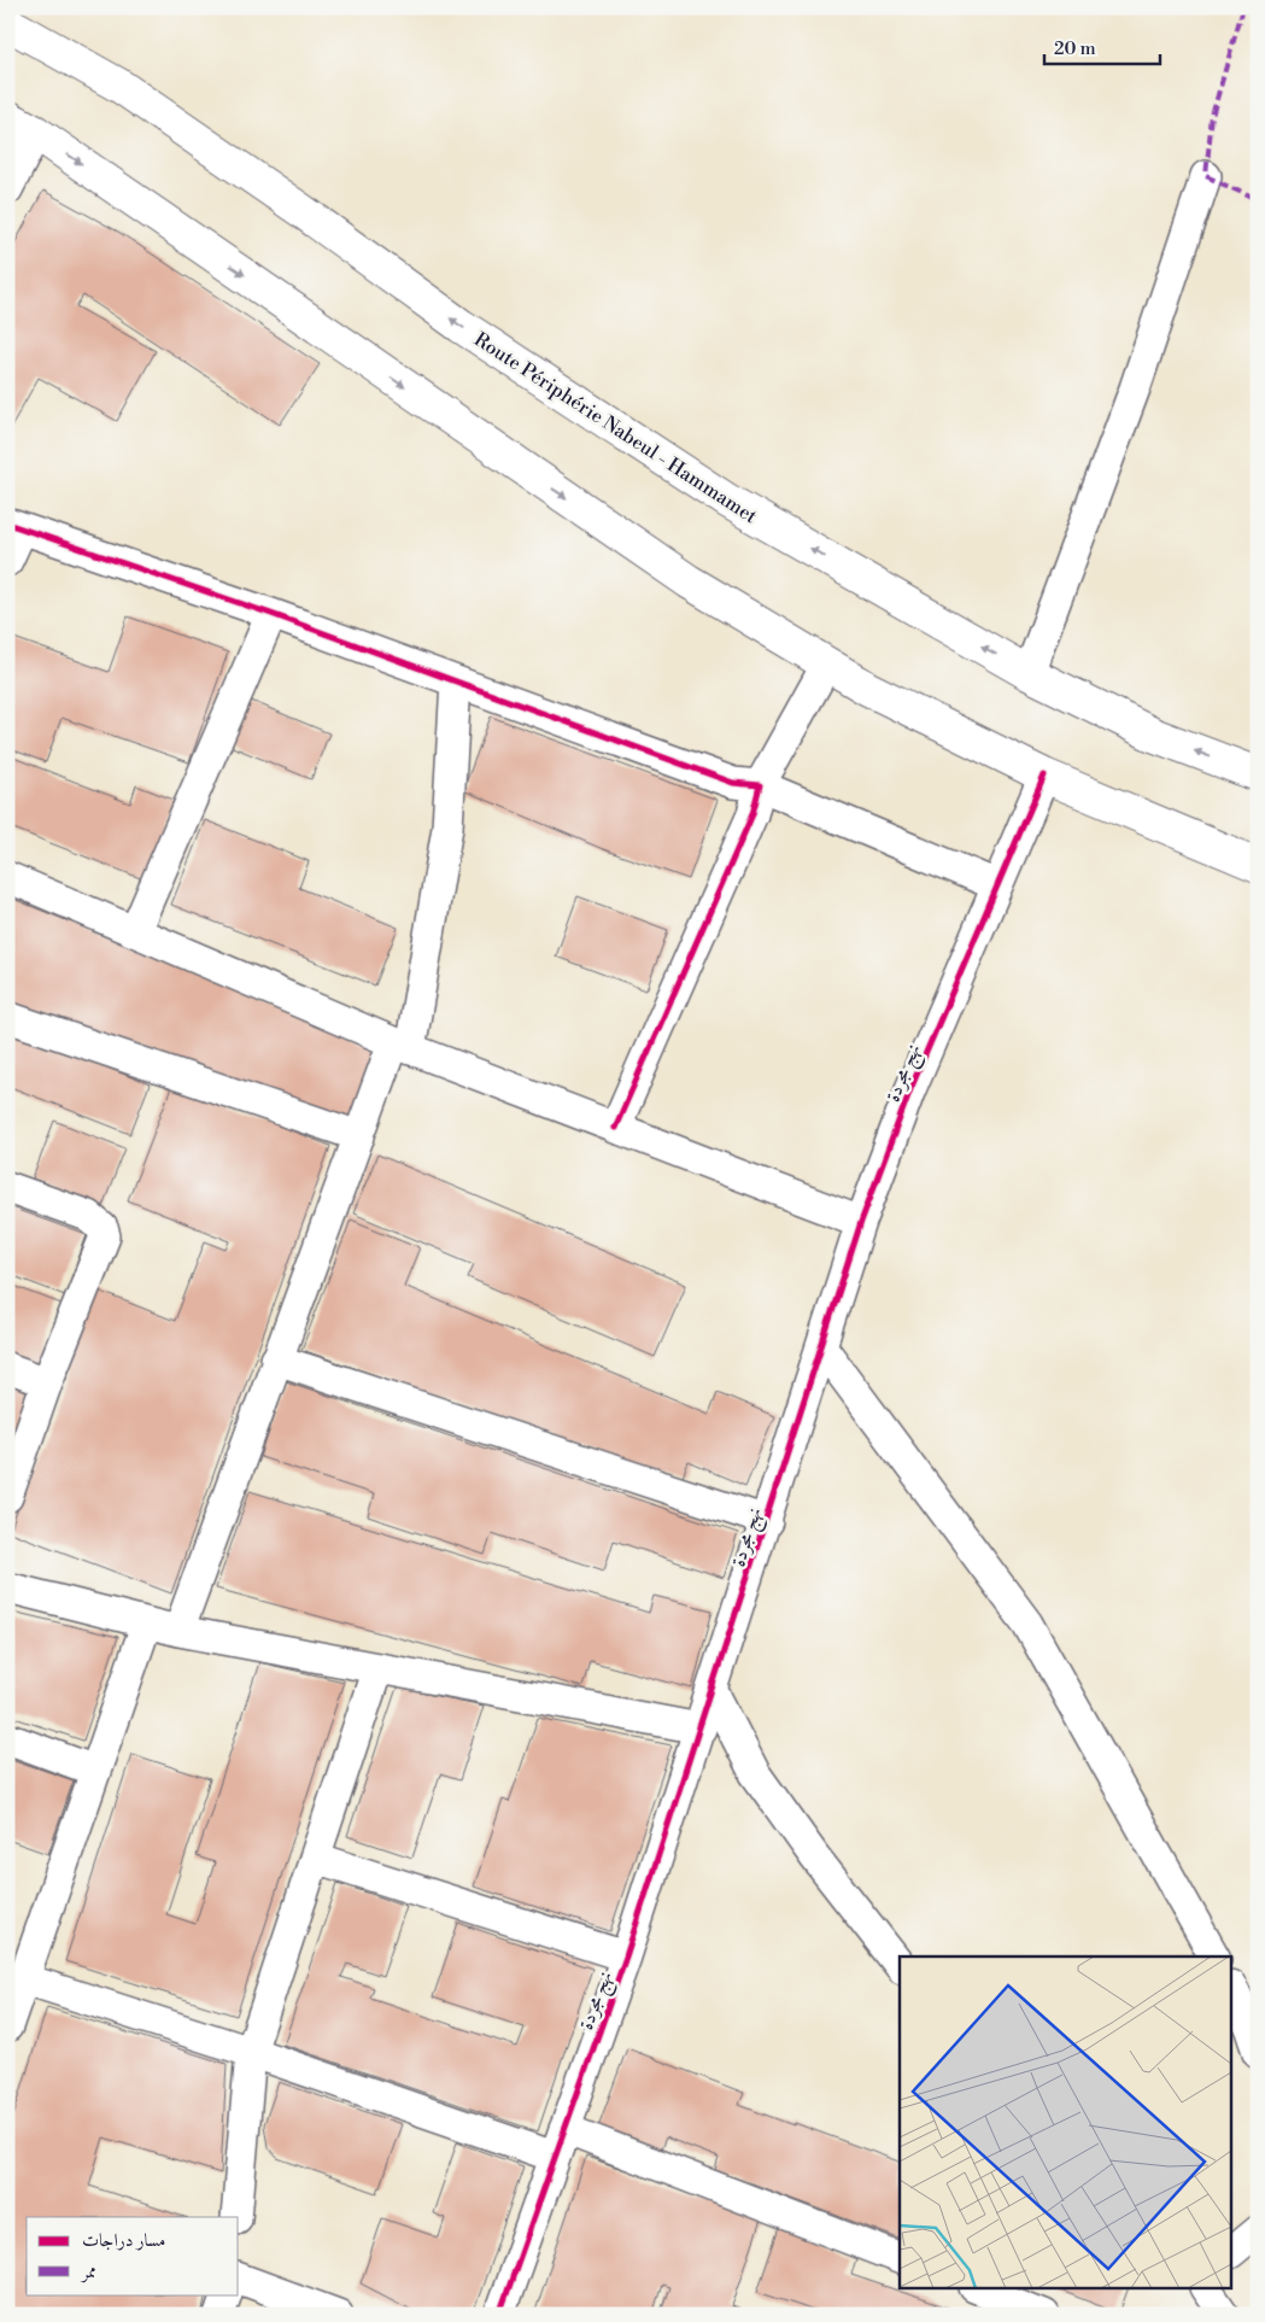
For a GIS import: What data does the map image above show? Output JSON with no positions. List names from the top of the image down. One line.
{"streets":{"highway":["Route Périphérie Nabeul - Hammamet"],"street":["نهج مجردة"]},"legend":["مسار دراجات","ممر"],"scale_bar":"20 m"}
